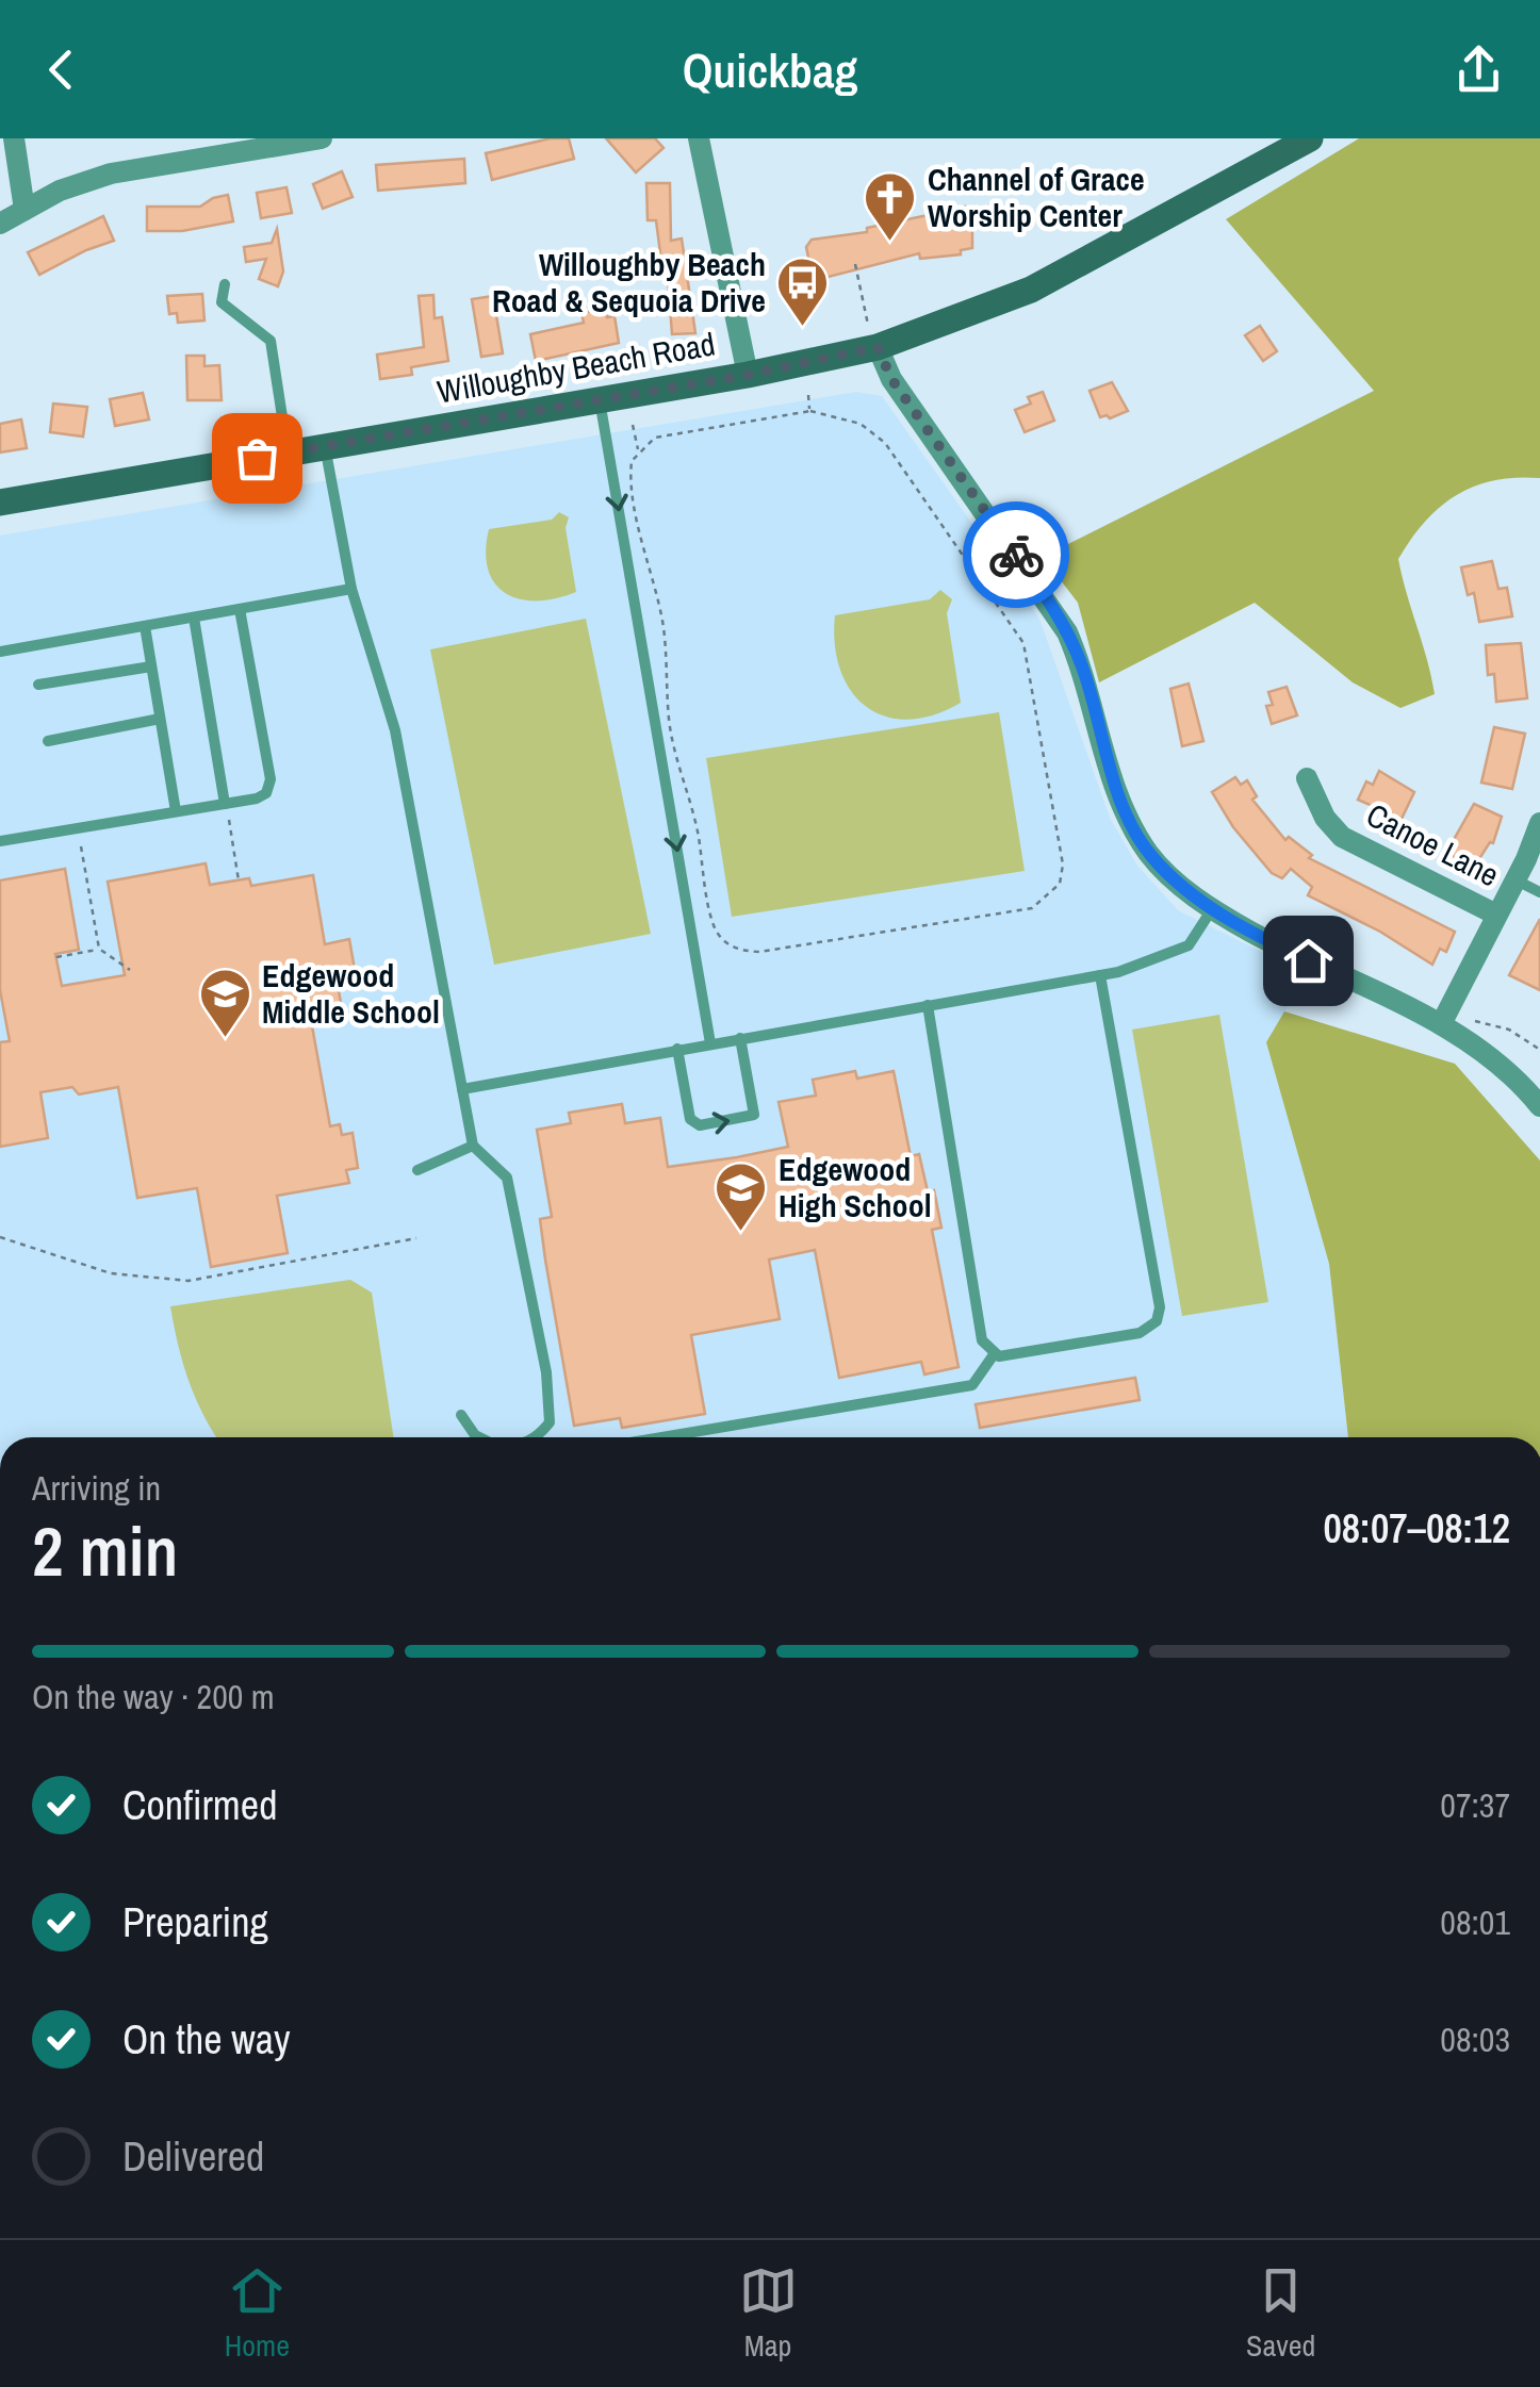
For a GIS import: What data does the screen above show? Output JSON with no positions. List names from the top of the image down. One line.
{"streets":{"street":["Willoughby Beach Road","Canoe Lane"]},"places":{"church":["Channel of Grace Worship Center"],"bus stop":["Willoughby Beach Road & Sequoia Drive"],"school or university":["Edgewood Middle School","Edgewood High School"]},"page":{"header":"Quickbag","heading":["2 min","Arriving in","08:07–08:12"],"bar":"On the way · 200 m","list":[["Confirmed","07:37"],["Preparing","08:01"],["On the way","08:03"],"Delivered"],"tabs":["Home","Map","Saved"]}}
